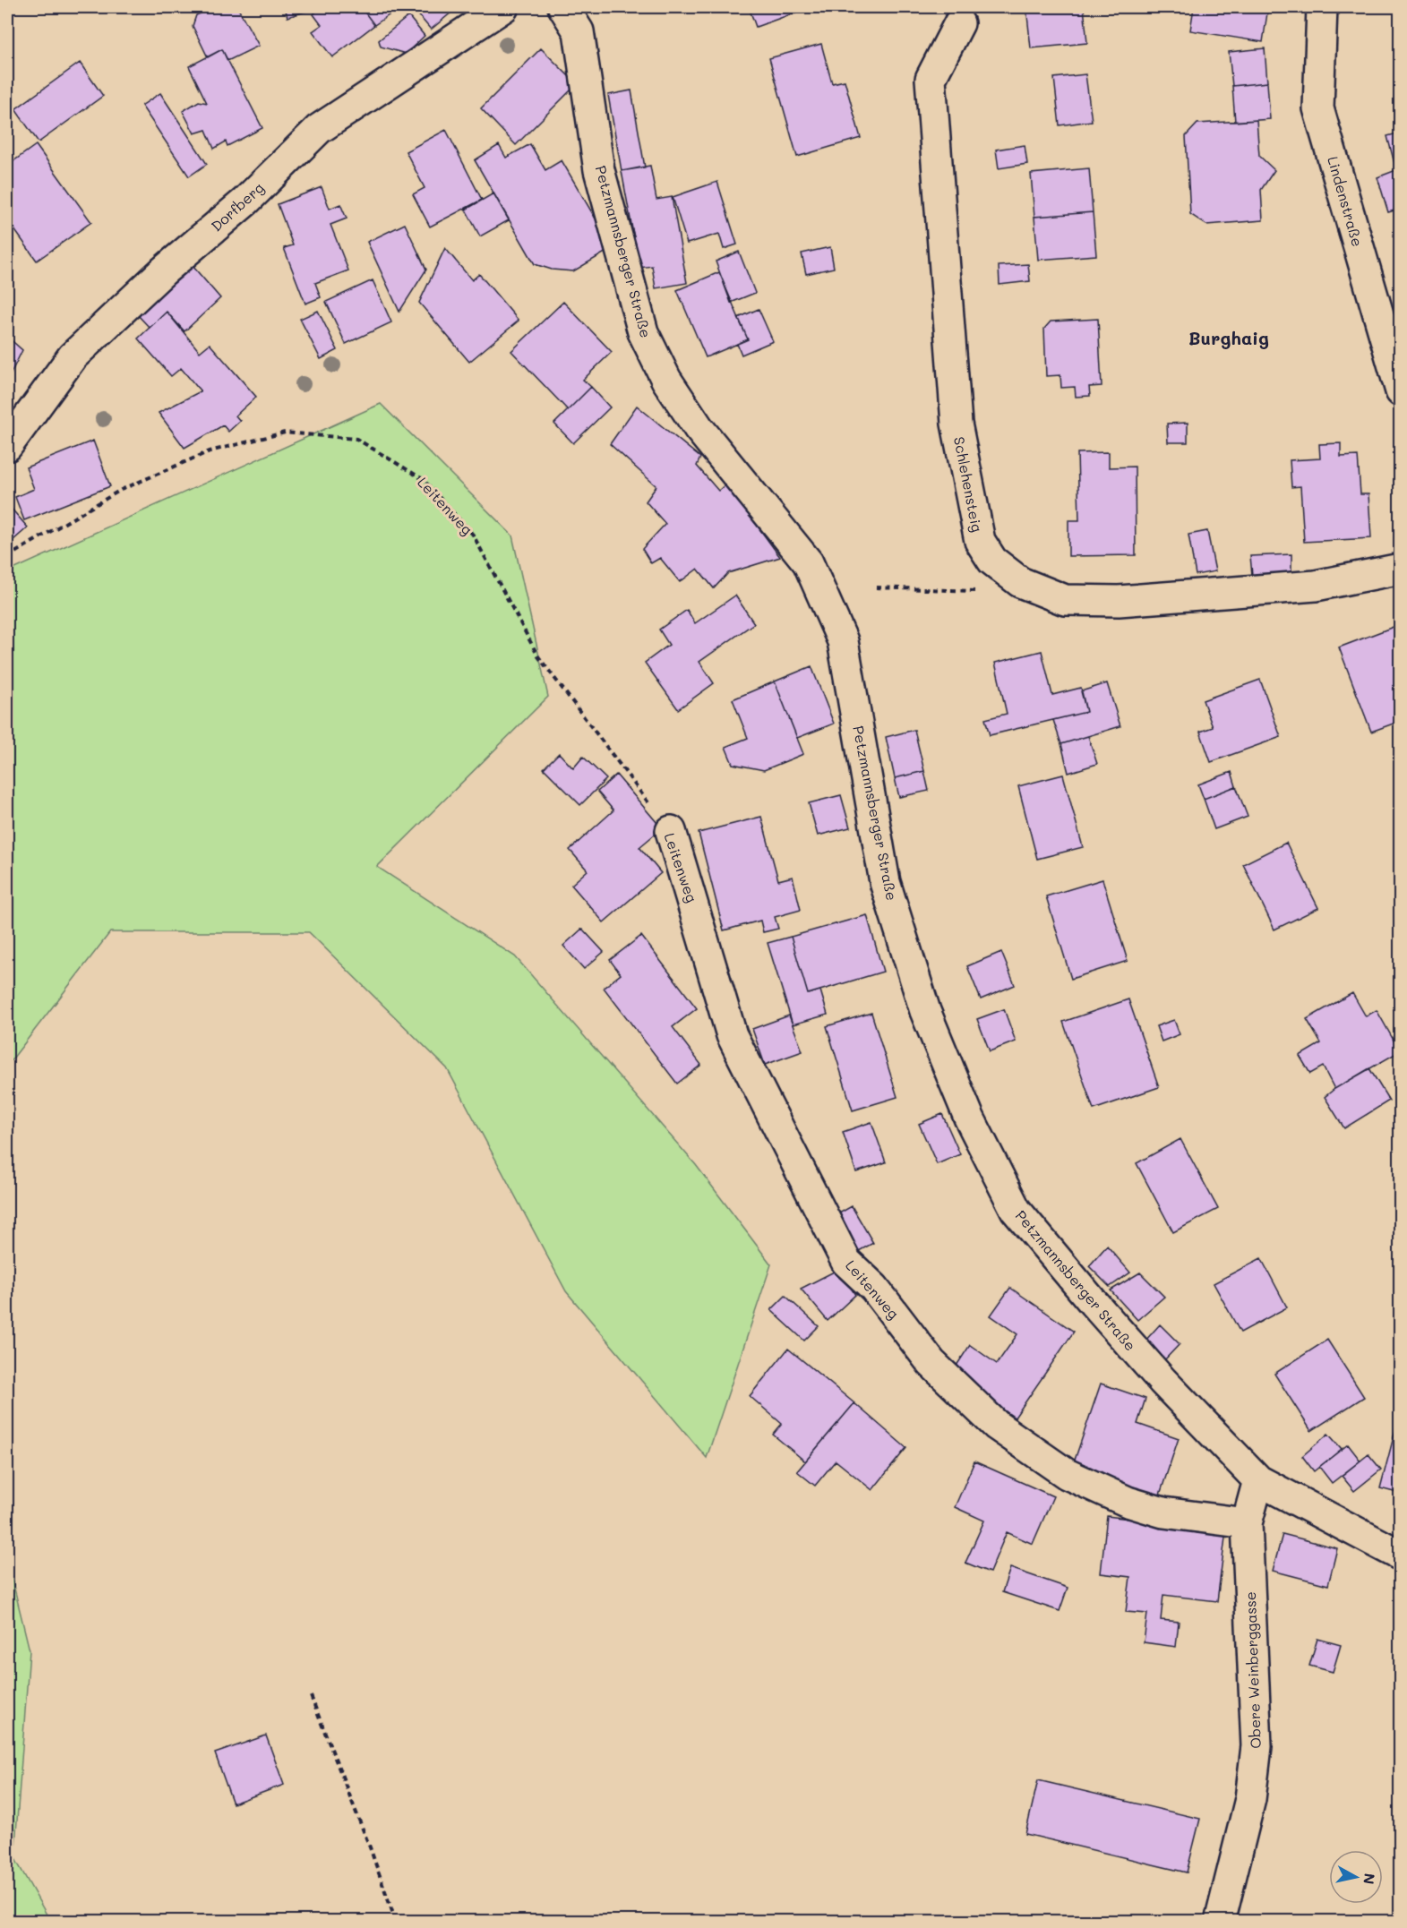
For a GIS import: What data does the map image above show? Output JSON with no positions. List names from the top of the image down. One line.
{"streets":{"street":["Lindenstraße","Dorfberg","Petzmannsberger Straße","Schlehensteig","Leitenweg","Obere Weinberggasse"]},"crossings":[["Petzmannsberger Straße","Obere Weinberggasse"],["Leitenweg","Obere Weinberggasse"]],"districts":["Burghaig"],"north":"right"}
